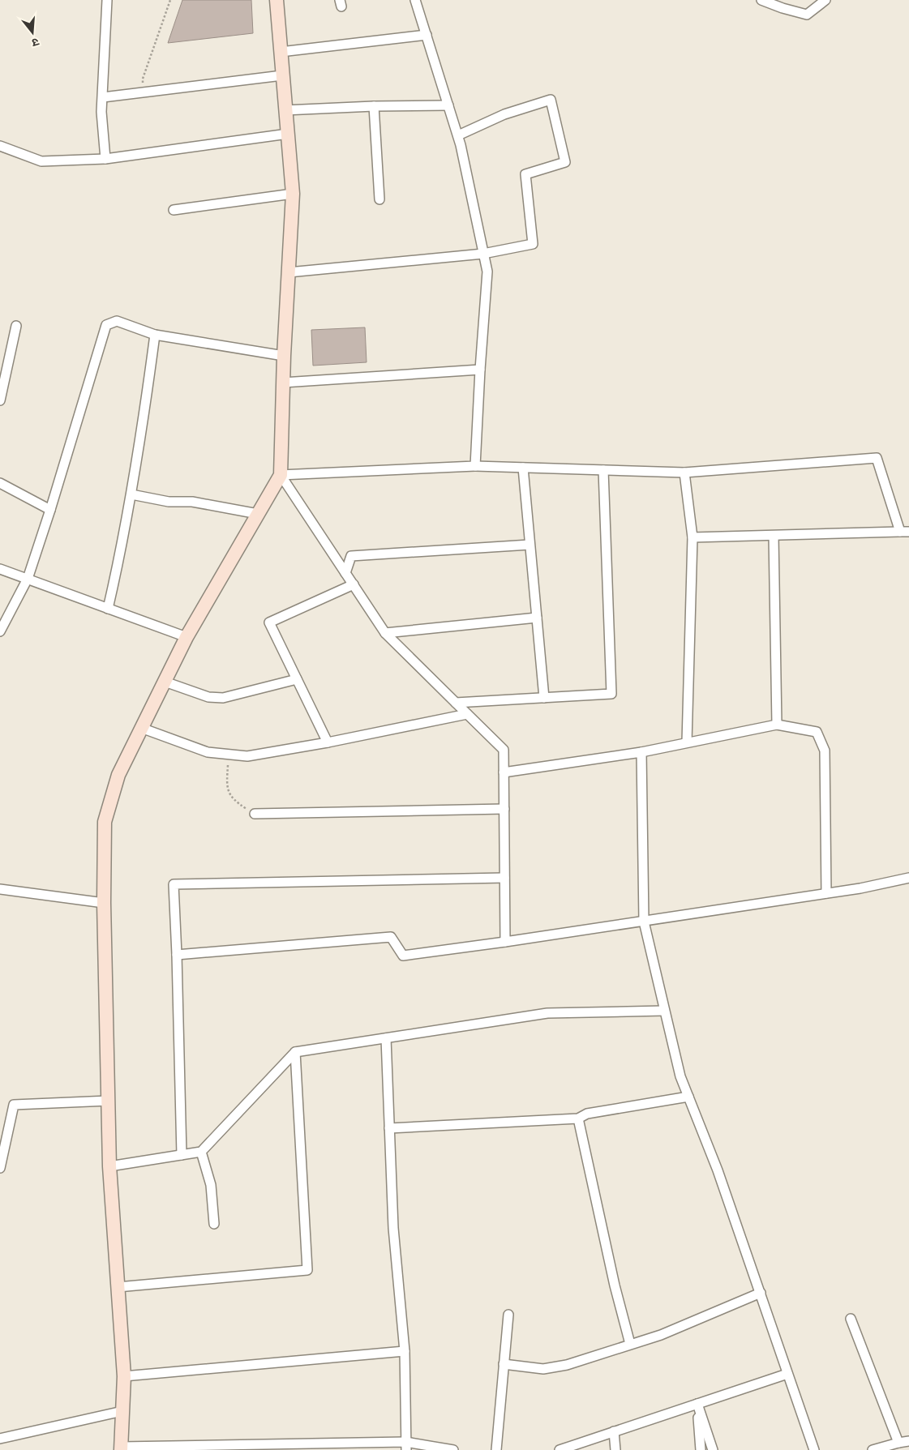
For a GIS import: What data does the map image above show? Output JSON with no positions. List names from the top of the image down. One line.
{"north":"bottom"}
